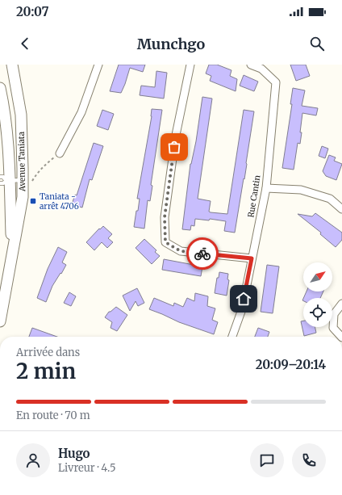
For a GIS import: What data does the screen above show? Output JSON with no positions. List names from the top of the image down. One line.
{"streets":{"main road":["Avenue Taniata"],"street":["Rue Cantin"]},"places":{"transit":["Taniata - arrêt 4706"]},"north":"top right","page":{"status":"20:07","header":"Munchgo","heading":["2 min","Arrivée dans","20:09–20:14"],"panel":["Hugo","Livreur · 4.5"],"bar":"En route · 70 m"}}
